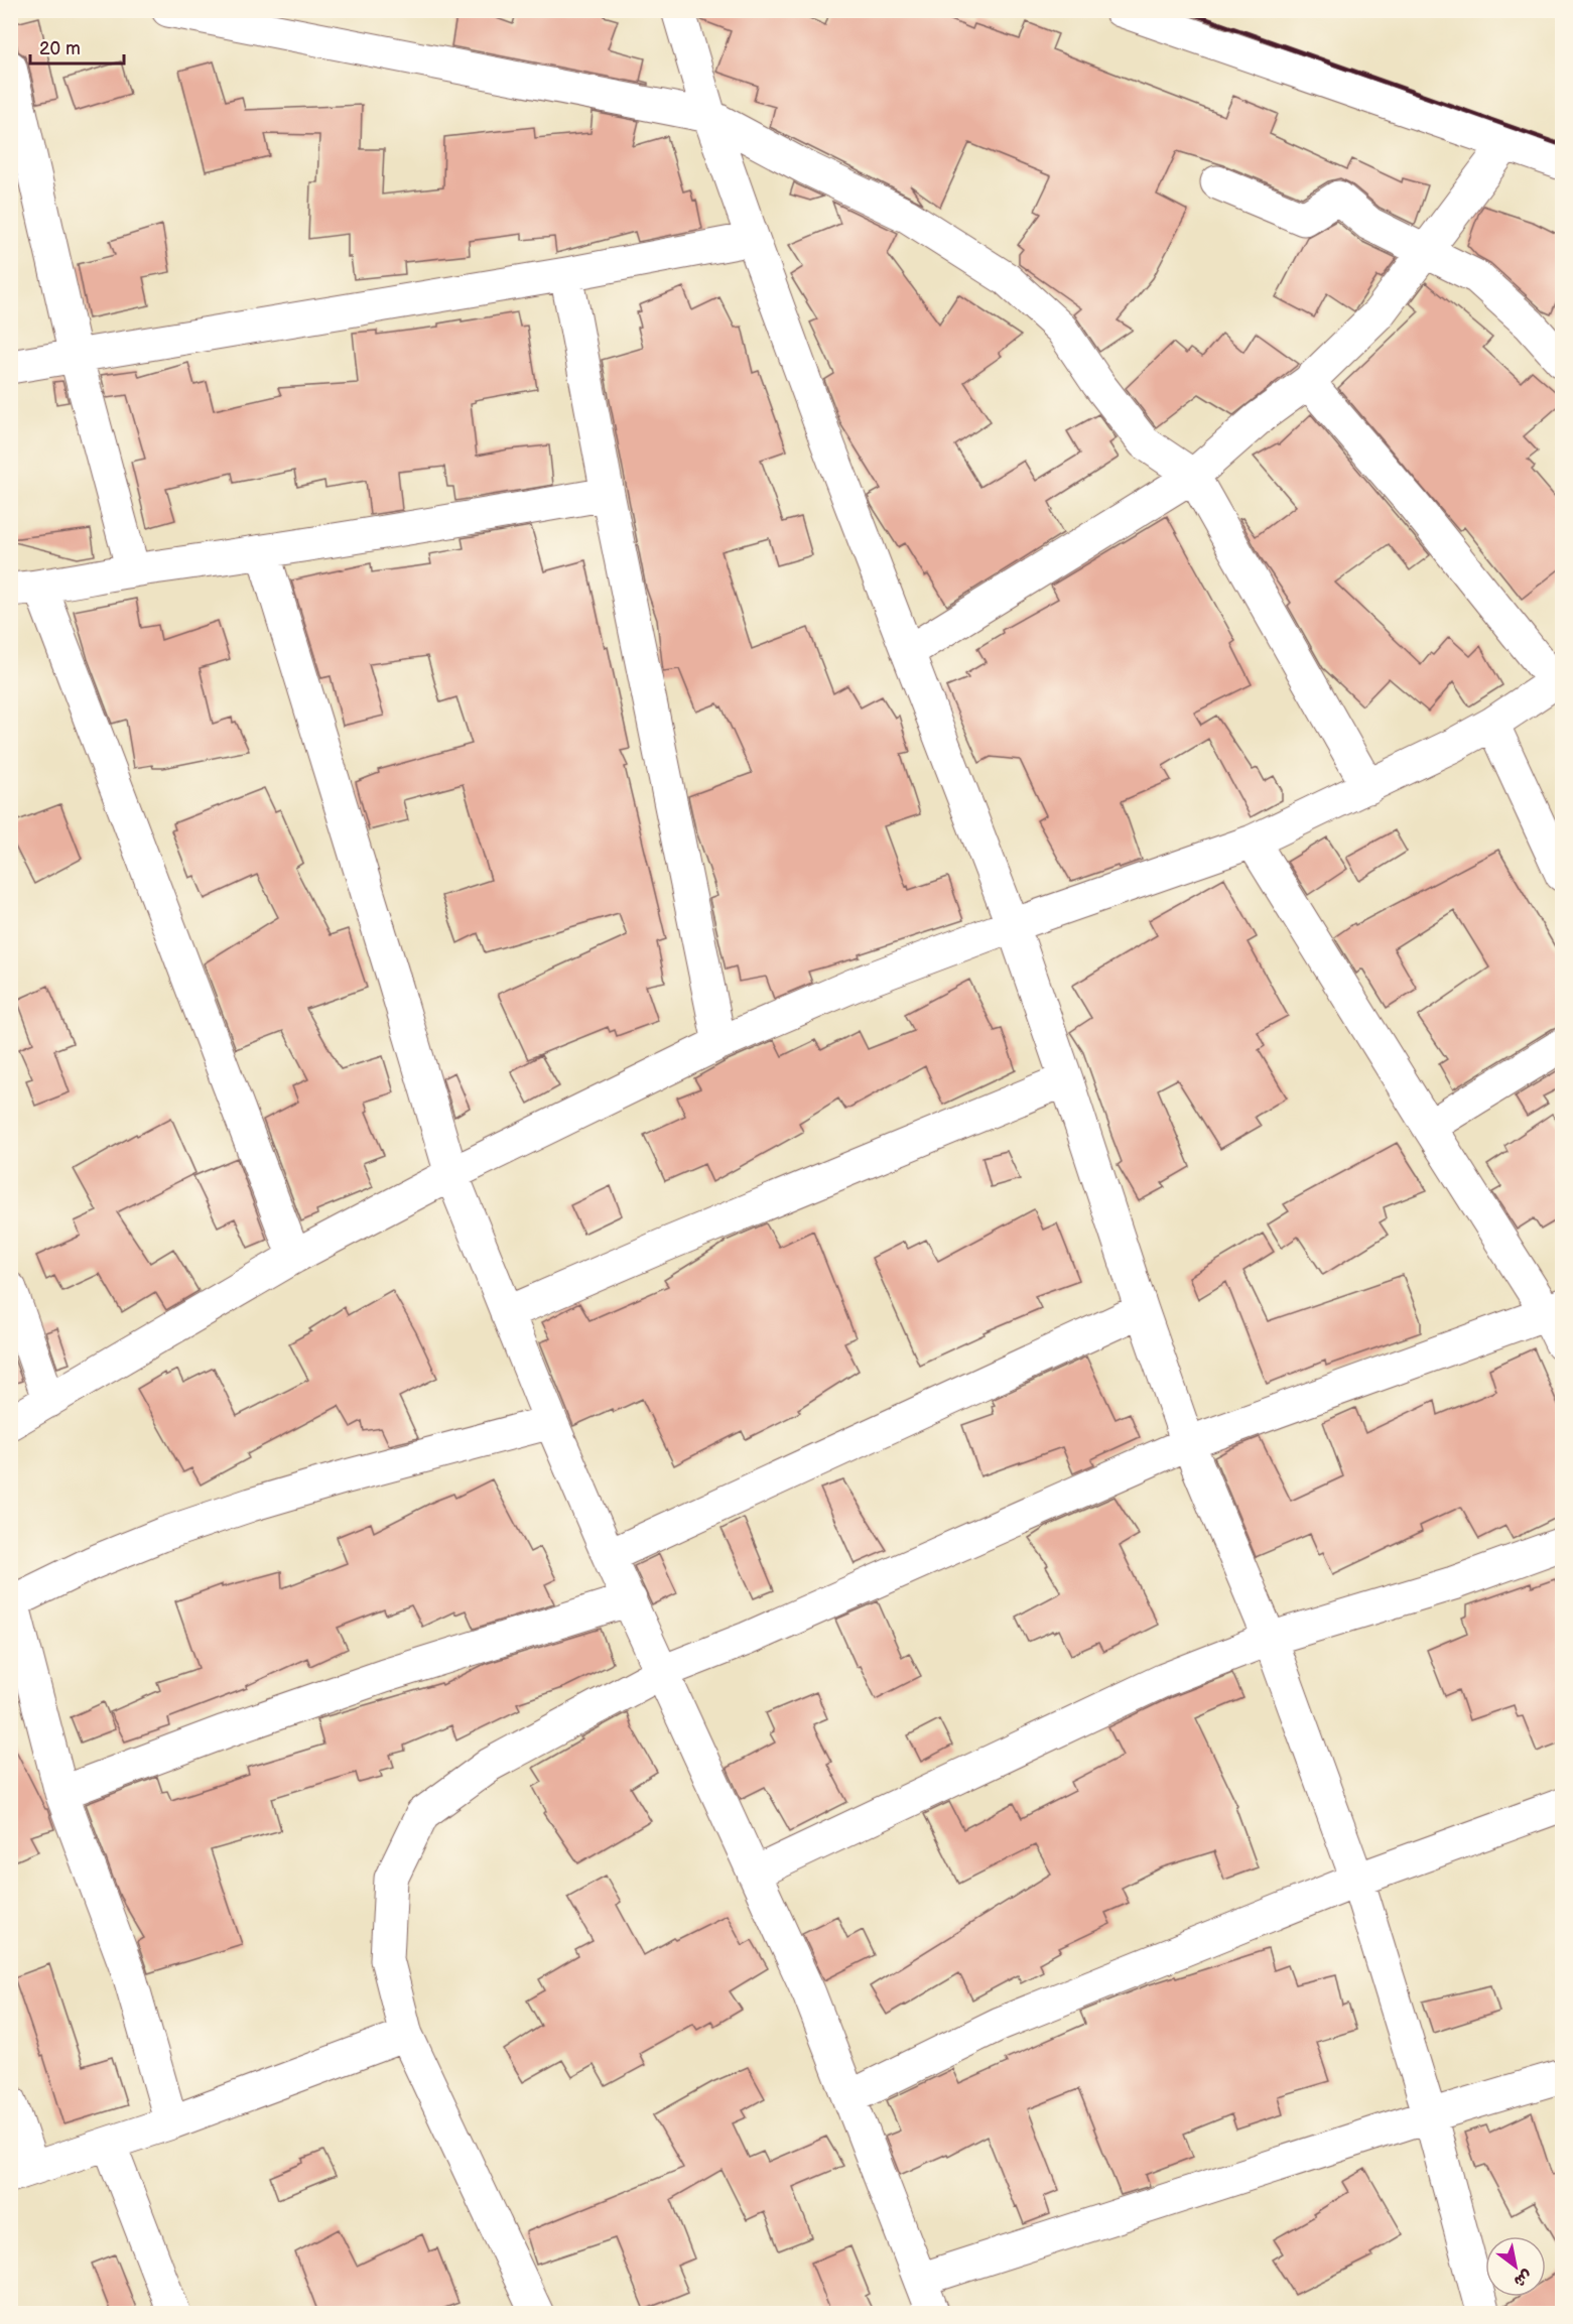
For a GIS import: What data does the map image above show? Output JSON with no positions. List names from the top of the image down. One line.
{"scale_bar":"20 m","north":"bottom right"}
